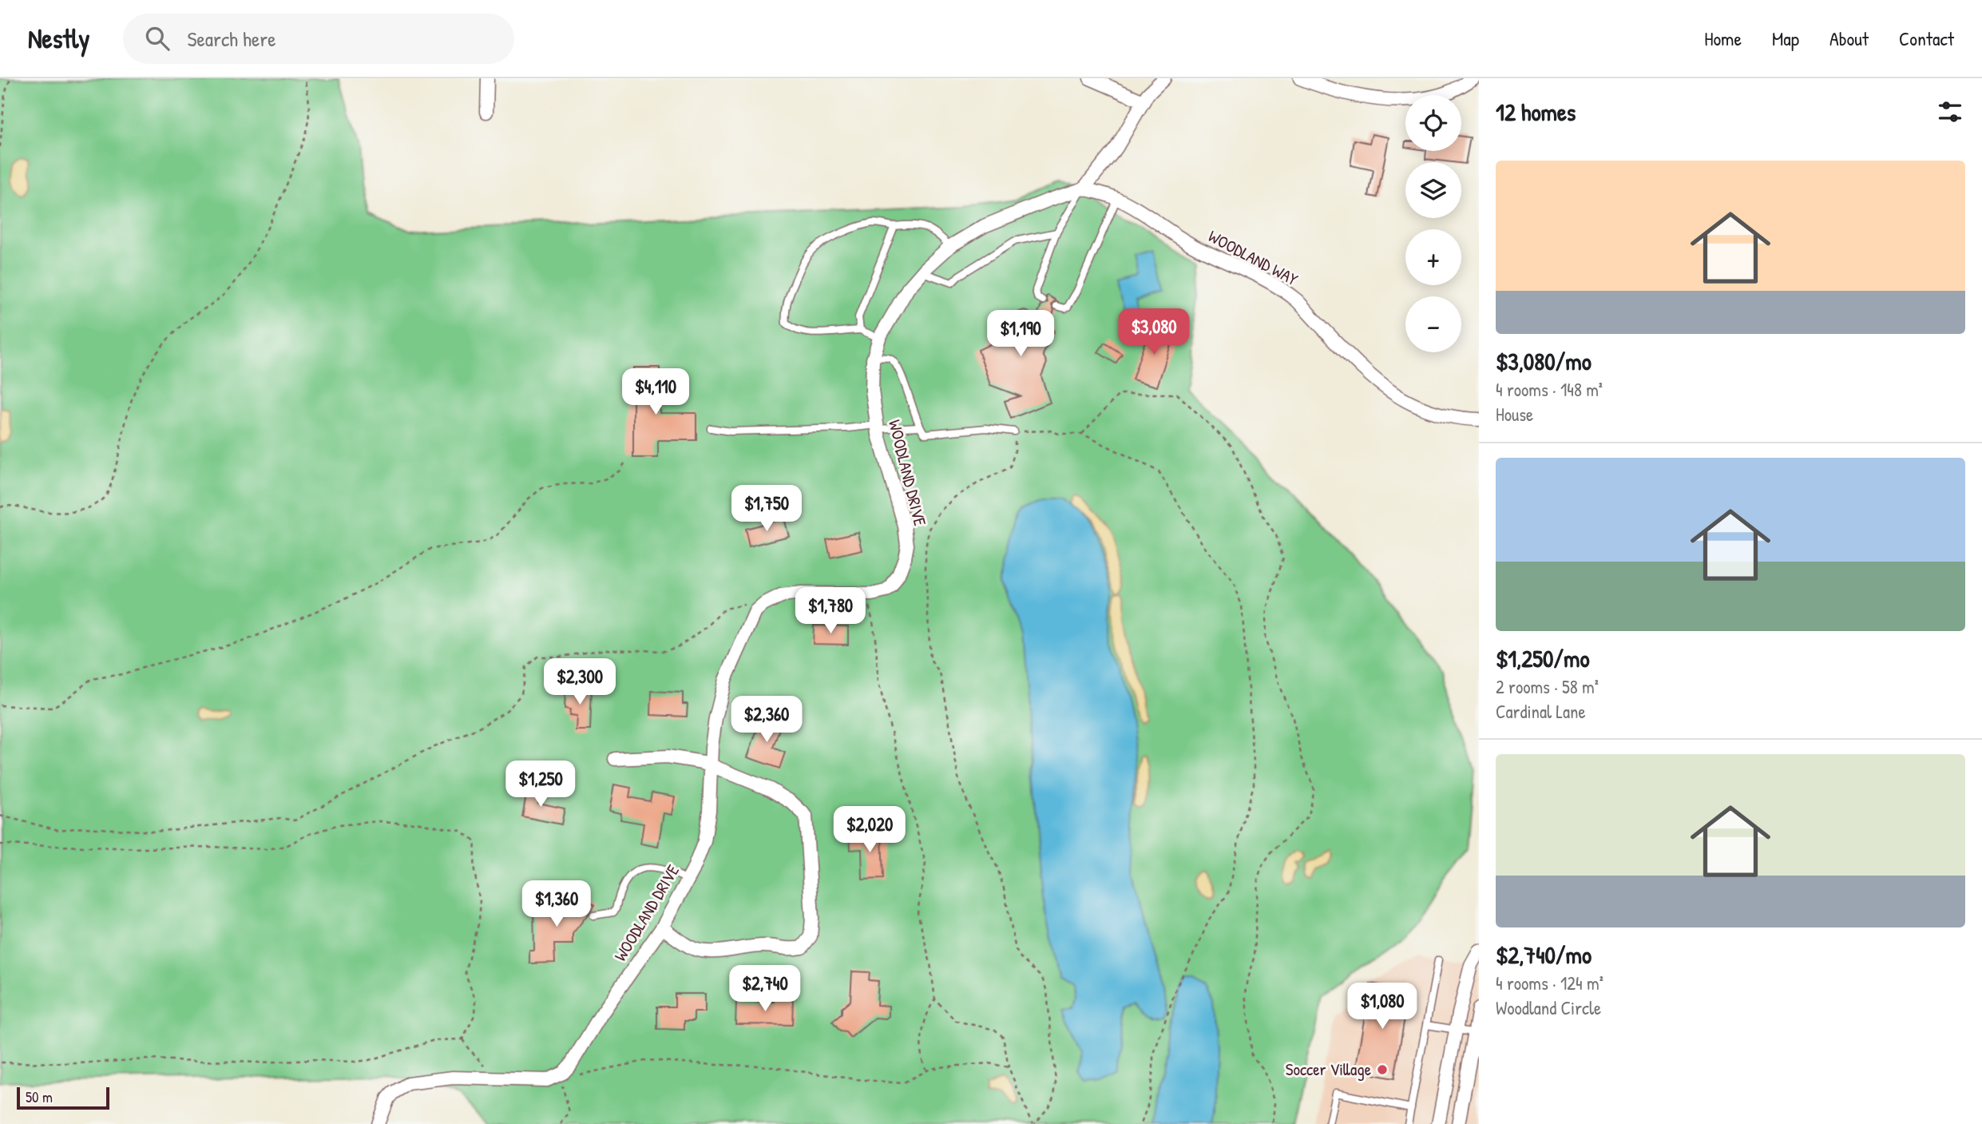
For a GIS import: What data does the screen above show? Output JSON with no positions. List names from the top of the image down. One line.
{"streets":{"street":["WOODLAND WAY","WOODLAND DRIVE"]},"crossings":[["WOODLAND WAY","WOODLAND DRIVE"]],"places":["Soccer Village"],"scale_bar":"50 m","page":{"header":"Nestly","search":"Search here","nav":["Home","Map","About","Contact"],"heading":"12 homes","map_buttons":["+","−"],"list":[{"name":"$3,080/mo","note":"4 rooms · 148 m² · House"},{"name":"$1,250/mo","note":"2 rooms · 58 m² · Cardinal Lane"},{"name":"$2,740/mo","note":"4 rooms · 124 m² · Woodland Circle"}],"price":["$3,080","$1,190","$4,110","$1,750","$1,780","$2,300","$2,360","$1,250","$2,020","$1,360","$2,740","$1,080"],"scale":"50 m"}}
